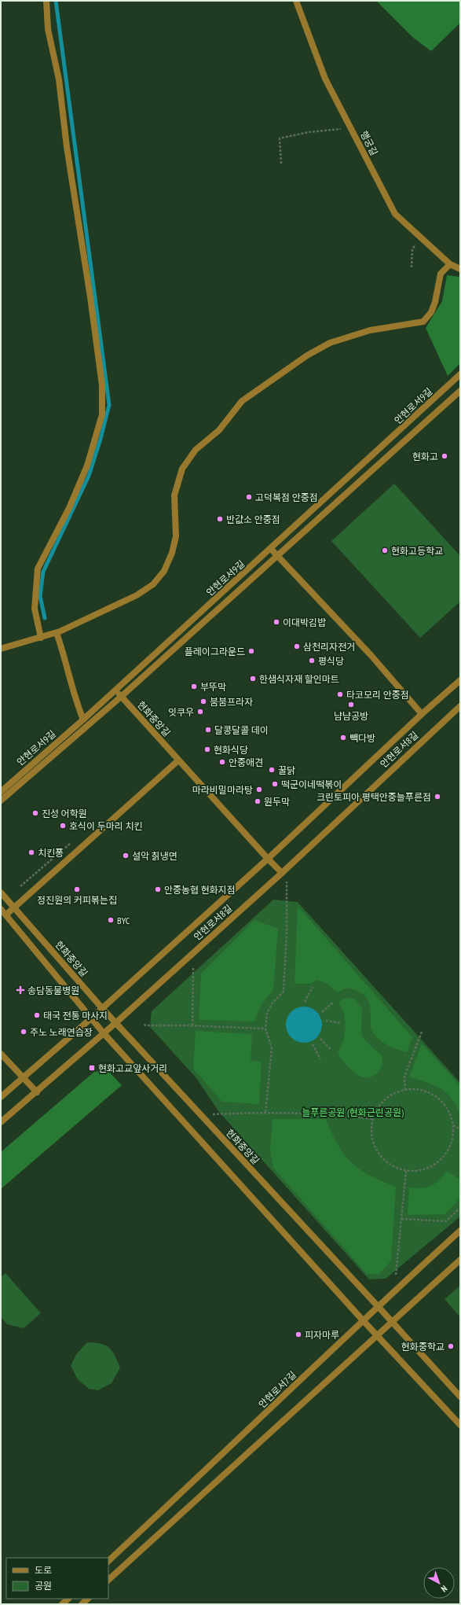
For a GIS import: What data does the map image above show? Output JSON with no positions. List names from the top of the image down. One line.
{"streets":{"street":["행궁길","안현로서9길","현화중앙길","안현로서8길","안현로서7길"]},"crossings":[["안현로서9길","현화중앙길"],["현화중앙길","안현로서8길"],["현화중앙길","안현로서7길"]],"parks":["늘푸른공원 (현화근린공원)"],"places":{"other":["현화고","고덕복점 안중점","반값소 안중점","현화고등학교","이대박김밥","삼천리자전거","플레이그라운드","평식당","한샘식자재 할인마트","부뚜막","타코모리 안중점","붐붐프라자","냠냠공방","잇쿠우","달콩달콜 데이","빽다방","현화식당","안중애견","꿀닭","떡군이네떡볶이","마라비밀마라탕","크린토피아 평택안중늘푸른점","원두막","진성 어학원","호식이 두마리 치킨","치킨퐁","설악 칡냉면","정진원의 커피볶는집","안중농협 현화지점","BYC","태국 전통 마사지","주노 노래연습장","피자마루","현화중학교"],"health":["송담동물병원"],"transit":["현화고교앞사거리"]},"legend":["도로","공원"],"north":"bottom right"}
